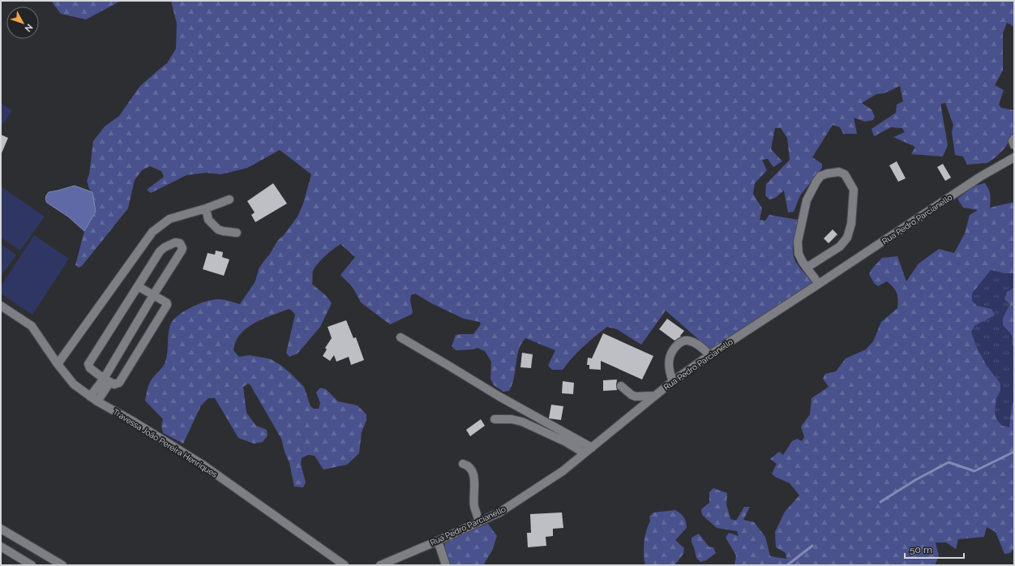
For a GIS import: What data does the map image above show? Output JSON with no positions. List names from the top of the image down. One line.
{"streets":{"street":["Rua Pedro Parcianello","Travessa João Pereira Henriques"]},"scale_bar":"50 m","north":"bottom right"}
